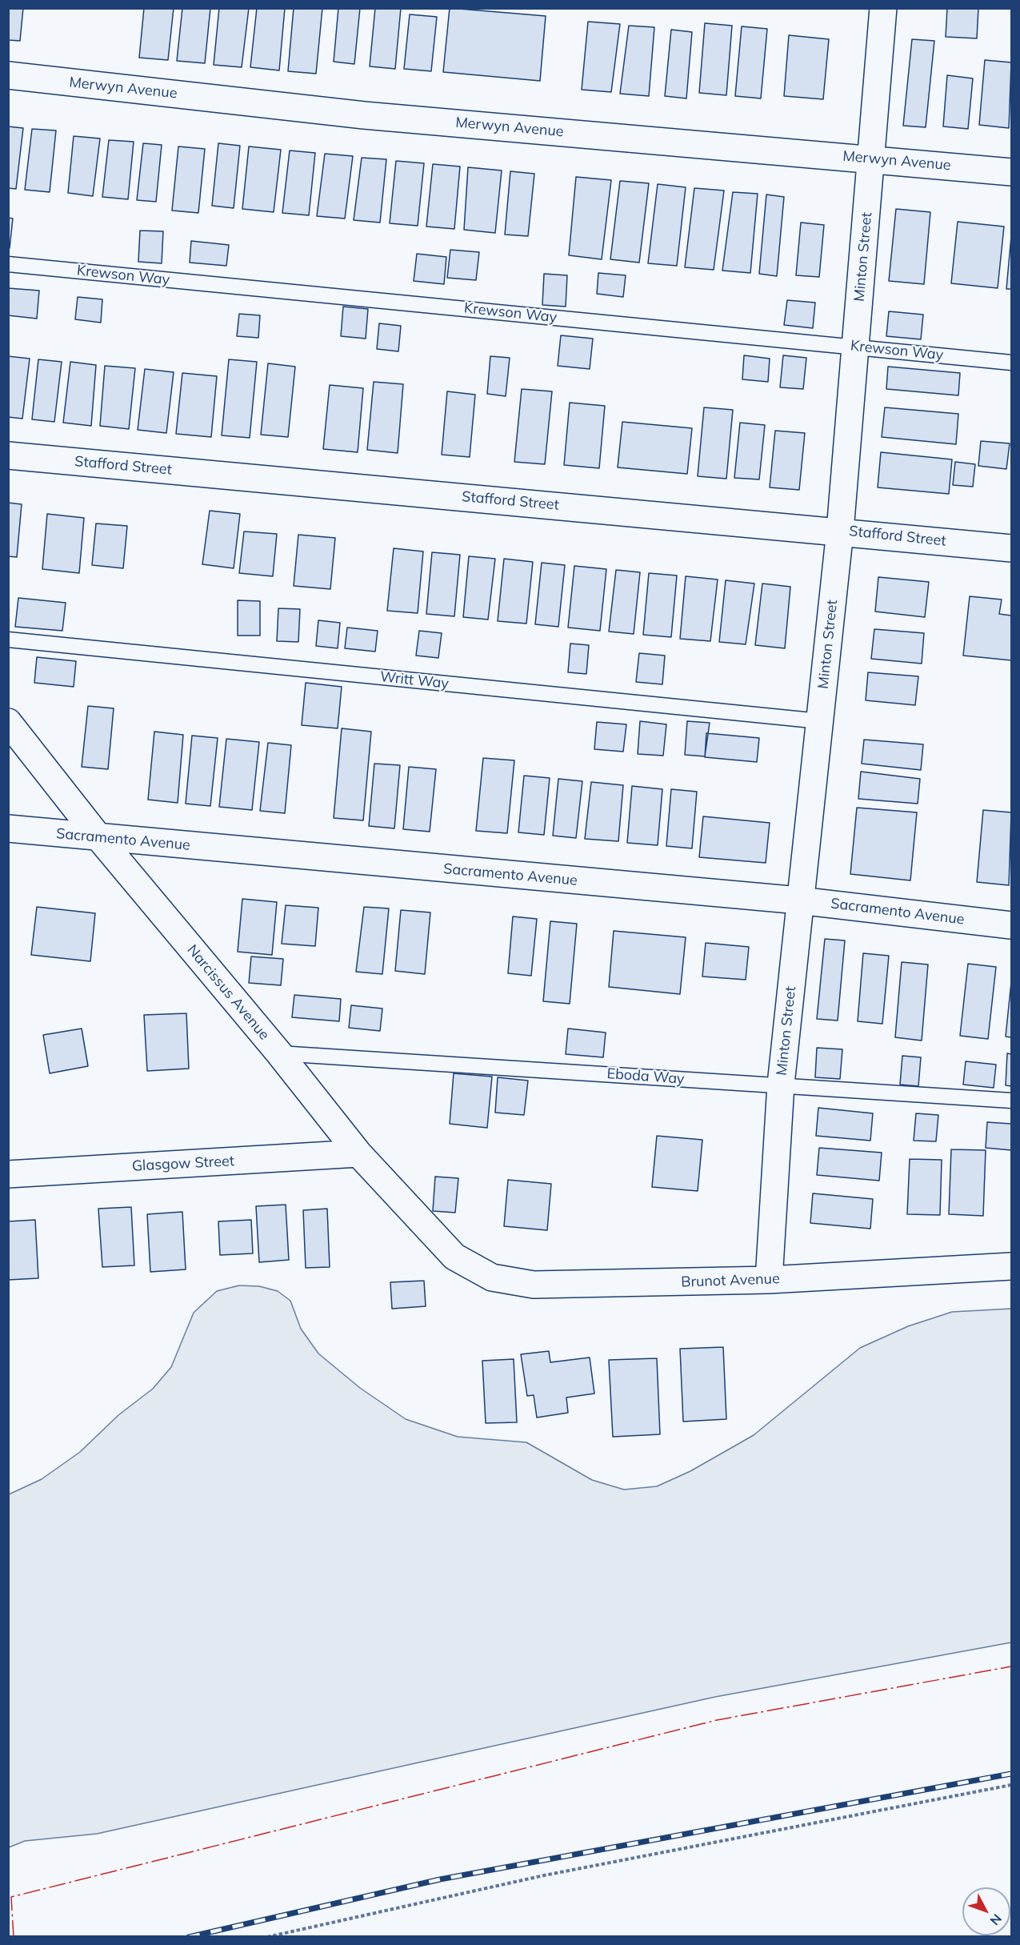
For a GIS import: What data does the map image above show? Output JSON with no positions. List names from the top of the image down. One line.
{"streets":{"street":["Merwyn Avenue","Minton Street","Stafford Street","Sacramento Avenue","Narcissus Avenue","Glasgow Street","Brunot Avenue"],"lane":["Krewson Way","Writt Way","Eboda Way"]},"crossings":[["Merwyn Avenue","Minton Street"],["Minton Street","Krewson Way"],["Minton Street","Stafford Street"],["Minton Street","Writt Way"],["Minton Street","Sacramento Avenue"],["Minton Street","Eboda Way"],["Minton Street","Brunot Avenue"],["Sacramento Avenue","Narcissus Avenue"],["Narcissus Avenue","Eboda Way"],["Narcissus Avenue","Glasgow Street"],["Narcissus Avenue","Brunot Avenue"]],"north":"bottom right"}
